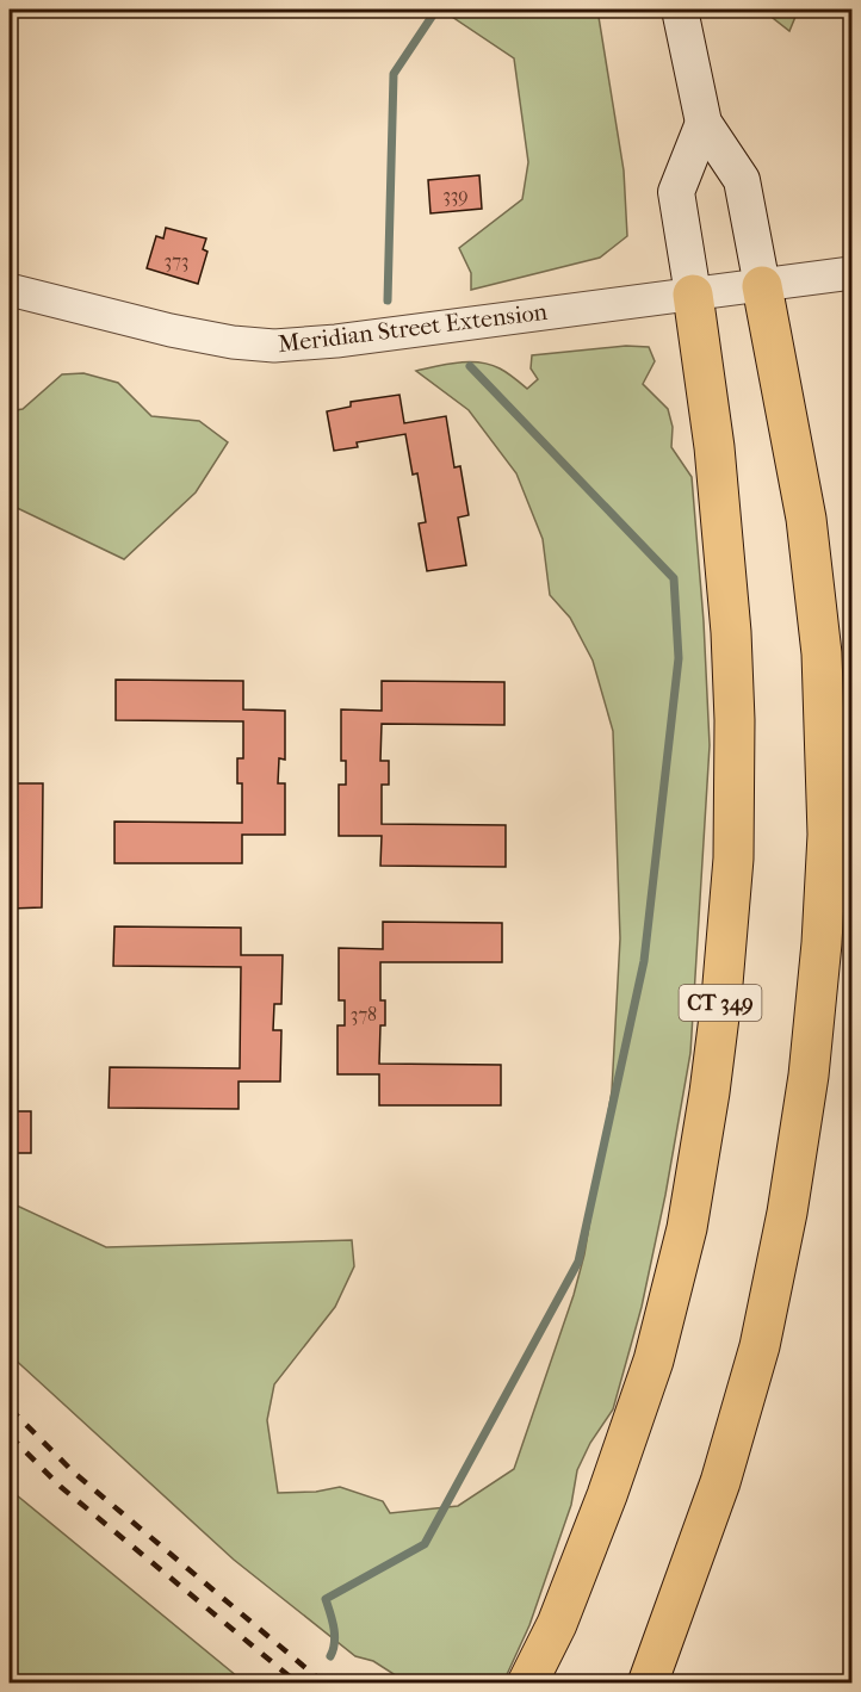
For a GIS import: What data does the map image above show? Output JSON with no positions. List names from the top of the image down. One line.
{"streets":{"highway":["CT 349"],"street":["Meridian Street Extension"]},"crossings":[["Meridian Street Extension","CT 349"]],"house_numbers":["339","373","378"]}
